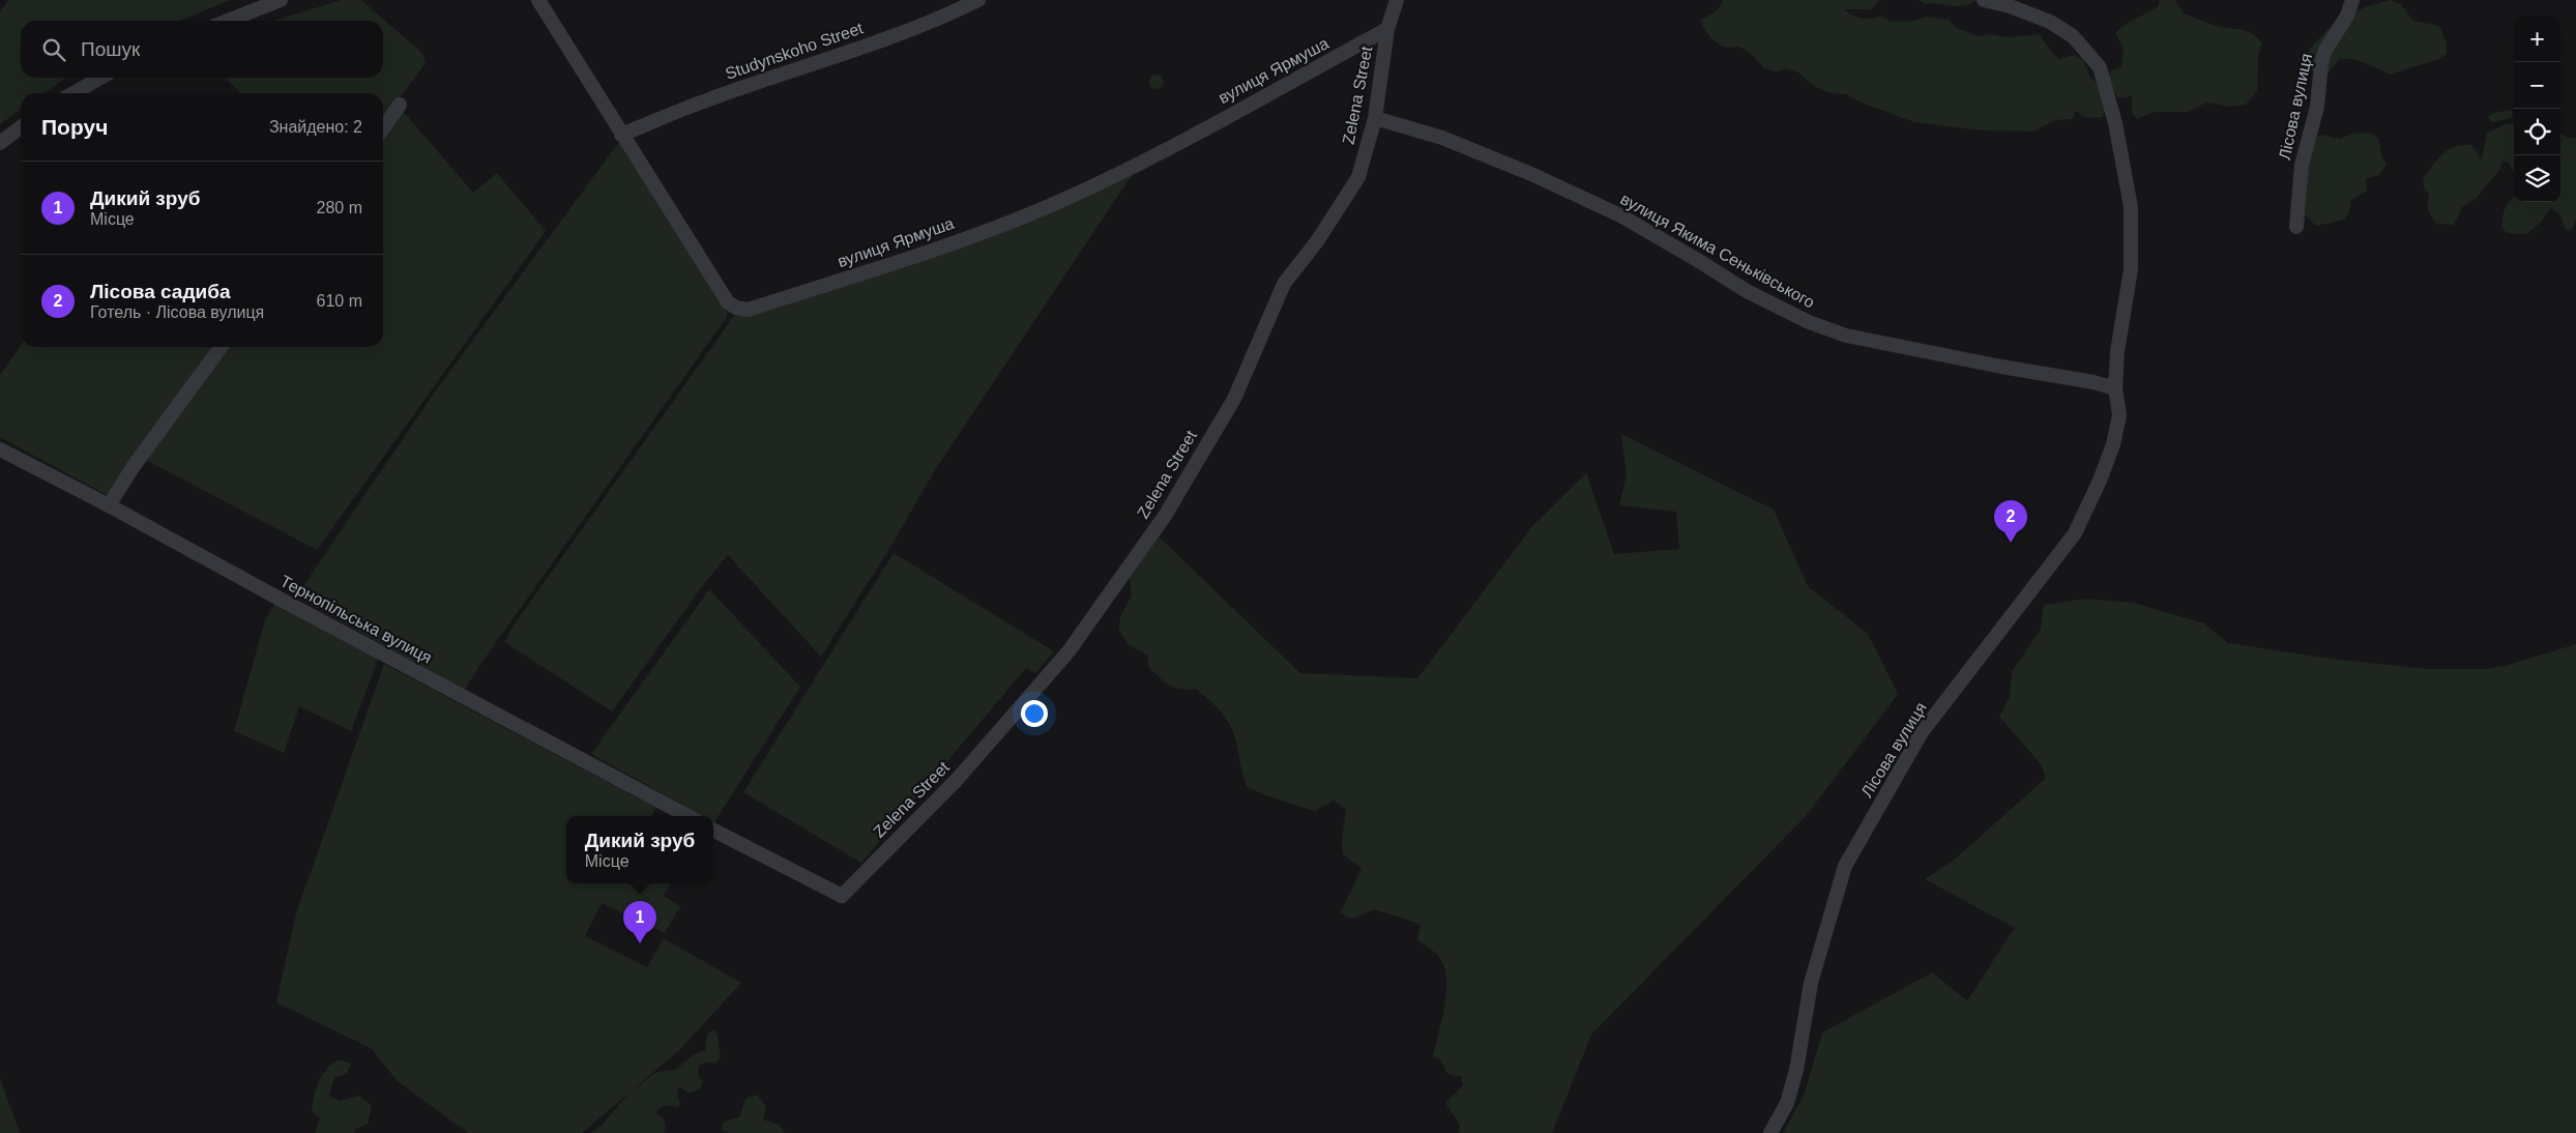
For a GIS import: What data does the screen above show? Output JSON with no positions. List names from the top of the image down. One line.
{"streets":{"street":["Studynskoho Street","вулиця Ярмуша","Zelena Street","Лісова вулиця","вулиця Якима Сеньківського","Тернопільська вулиця"]},"crossings":[["Studynskoho Street","вулиця Ярмуша"],["вулиця Ярмуша","Zelena Street"],["Zelena Street","вулиця Якима Сеньківського"],["Лісова вулиця","вулиця Якима Сеньківського"]],"page":{"map_buttons":["+","−"],"search":"Пошук","heading":["Поруч","Знайдено: 2"],"list":[{"mark":"1","name":"Дикий зруб","note":"Місце","value":"280 m"},{"mark":"2","name":"Лісова садиба","note":"Готель · Лісова вулиця","value":"610 m"}],"pins":["2","1"],"popup":["Дикий зруб","Місце"]}}
